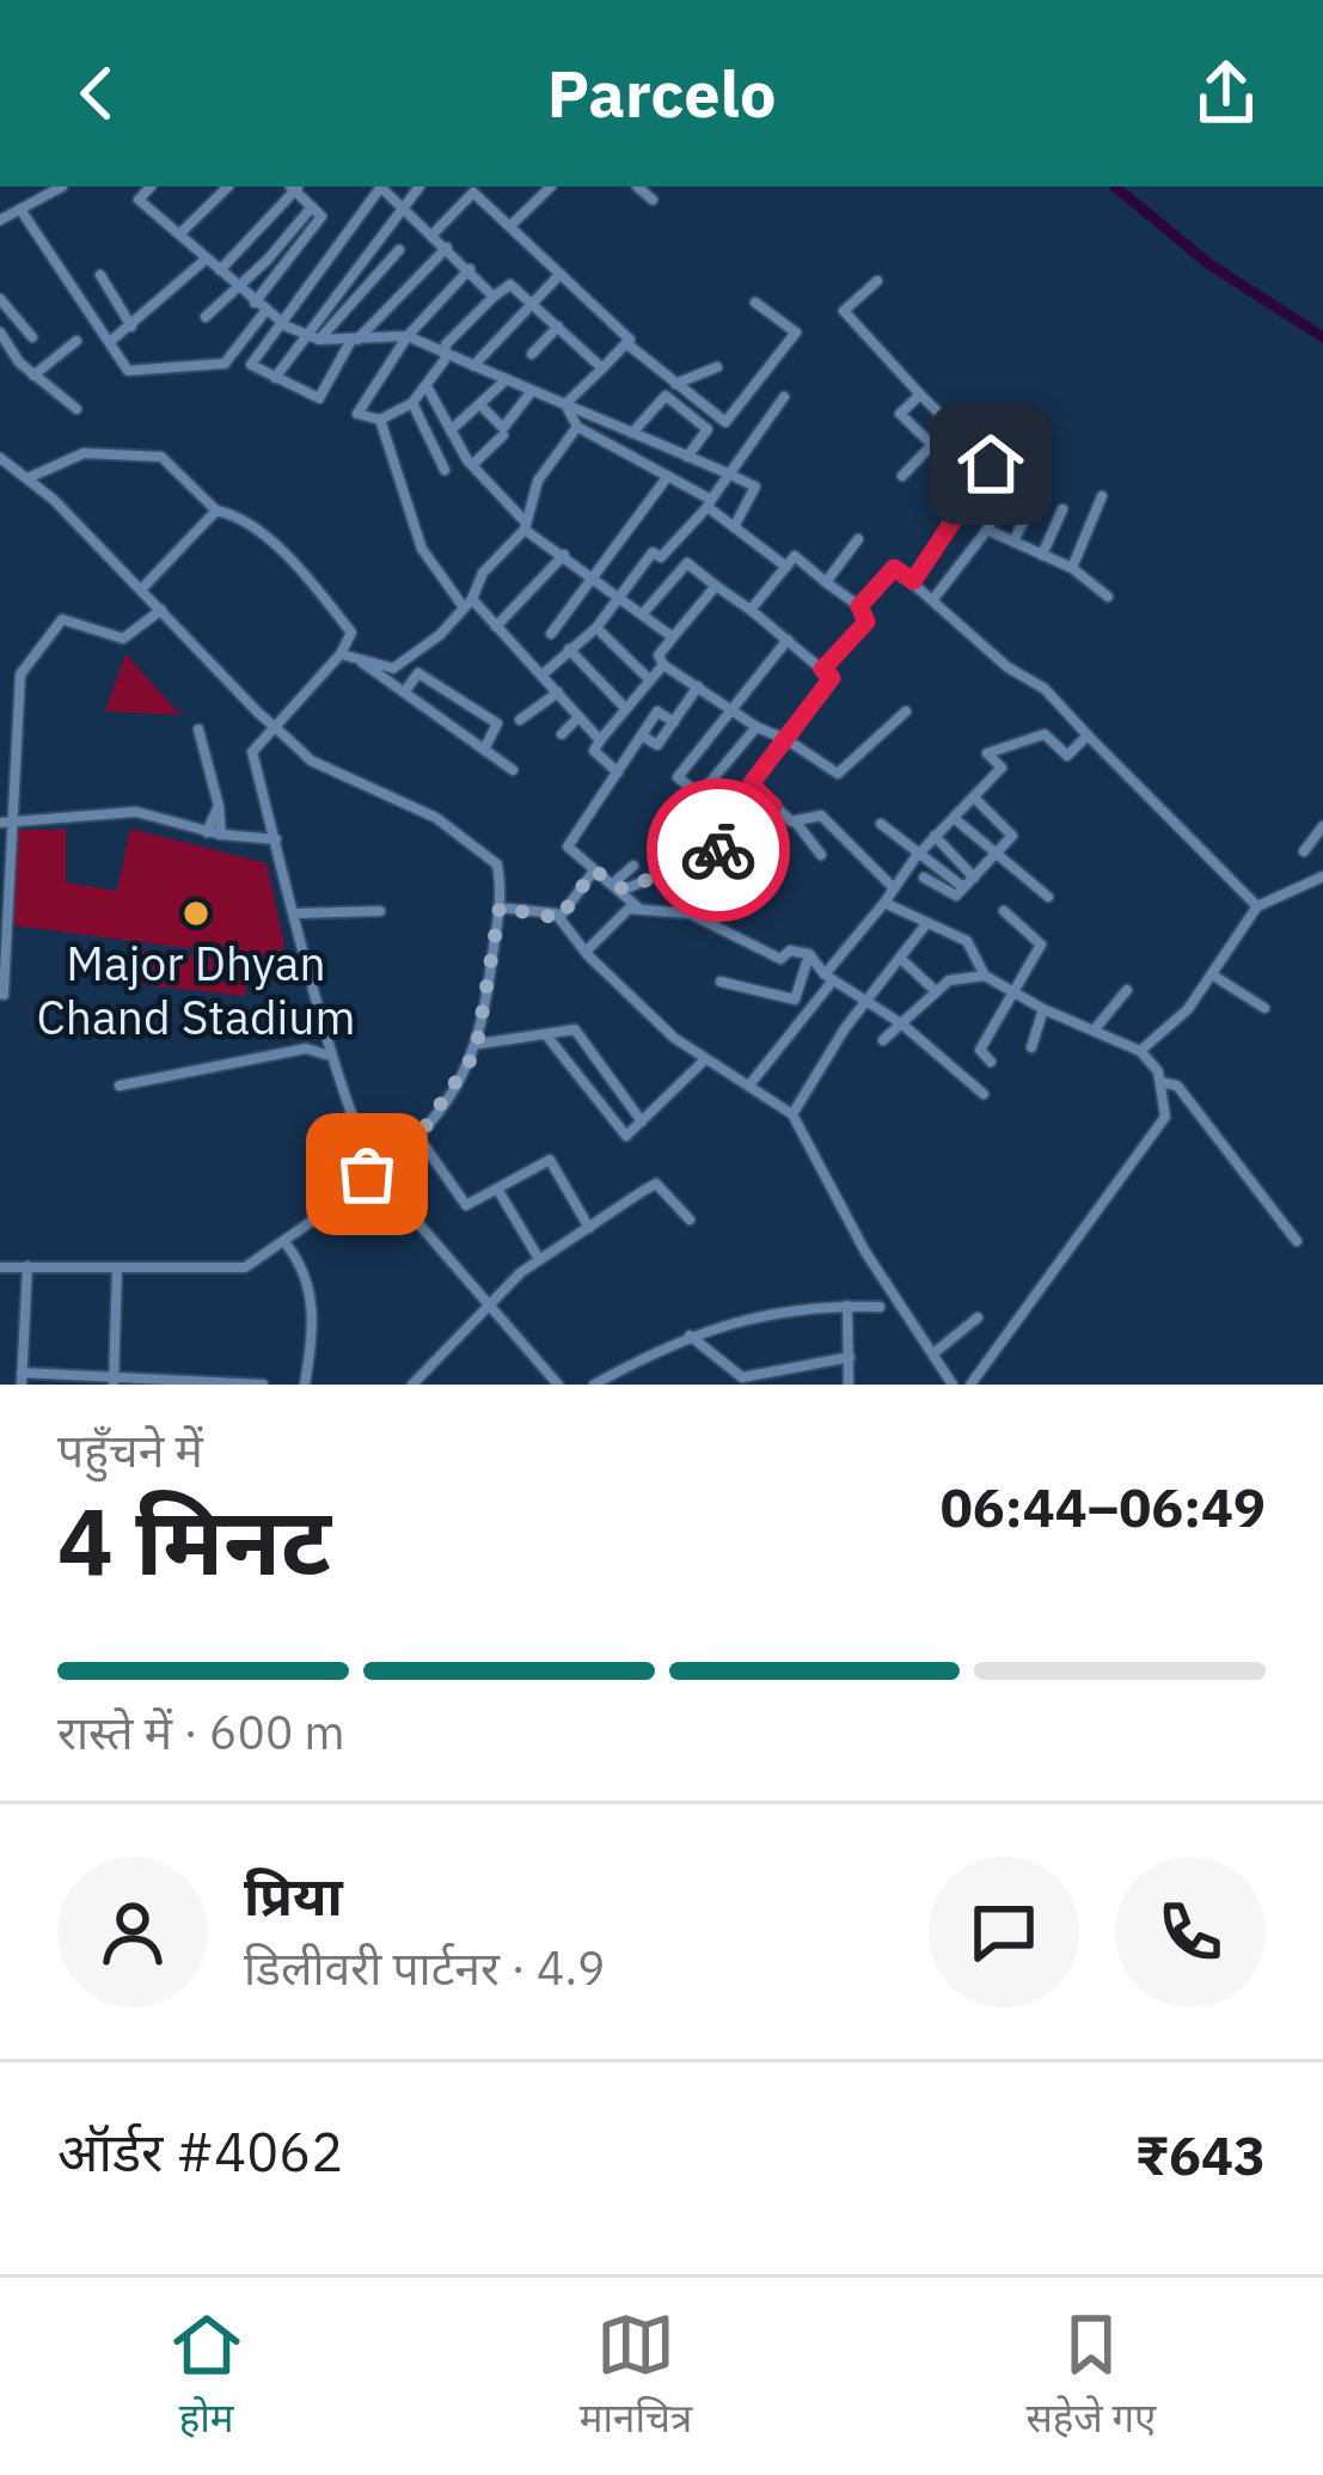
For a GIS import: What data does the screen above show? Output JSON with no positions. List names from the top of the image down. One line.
{"places":["Major Dhyan Chand Stadium"],"page":{"header":"Parcelo","heading":["4 मिनट","पहुँचने में","06:44–06:49"],"panel":["प्रिया","डिलीवरी पार्टनर · 4.9","ऑर्डर #4062","₹643"],"bar":"रास्ते में · 600 m","tabs":["होम","मानचित्र","सहेजे गए"]}}
